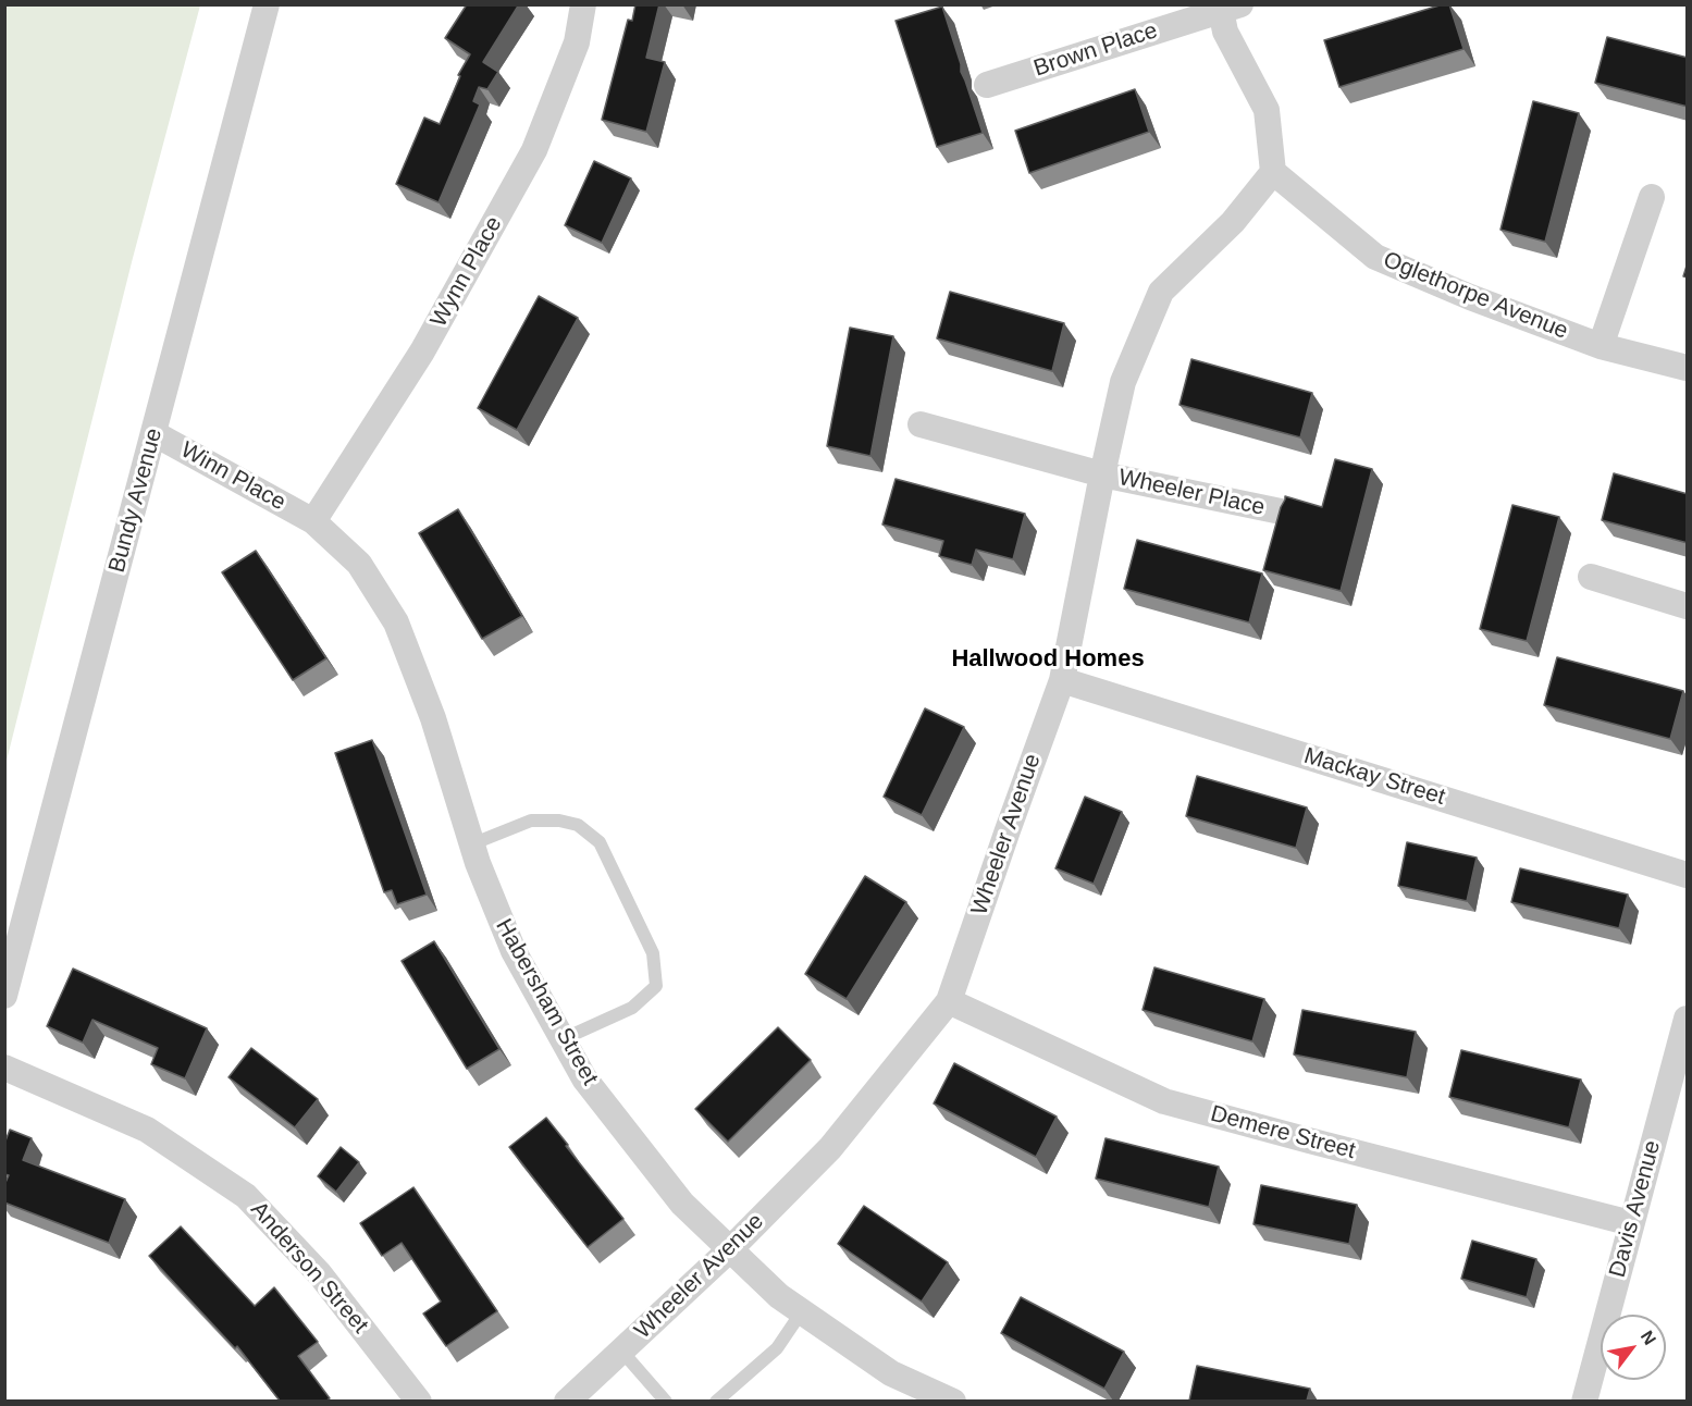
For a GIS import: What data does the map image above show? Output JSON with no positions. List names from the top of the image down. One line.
{"streets":{"street":["Brown Place","Wynn Place","Oglethorpe Avenue","Winn Place","Wheeler Place","Bundy Avenue","Mackay Street","Wheeler Avenue","Habersham Street","Demere Street","Davis Avenue","Anderson Street"]},"crossings":[["Wynn Place","Winn Place"],["Wynn Place","Habersham Street"],["Oglethorpe Avenue","Wheeler Avenue"],["Winn Place","Bundy Avenue"],["Winn Place","Habersham Street"],["Wheeler Place","Wheeler Avenue"],["Mackay Street","Wheeler Avenue"],["Wheeler Avenue","Habersham Street"],["Wheeler Avenue","Demere Street"],["Demere Street","Davis Avenue"]],"districts":["Hallwood Homes"],"north":"top right"}
